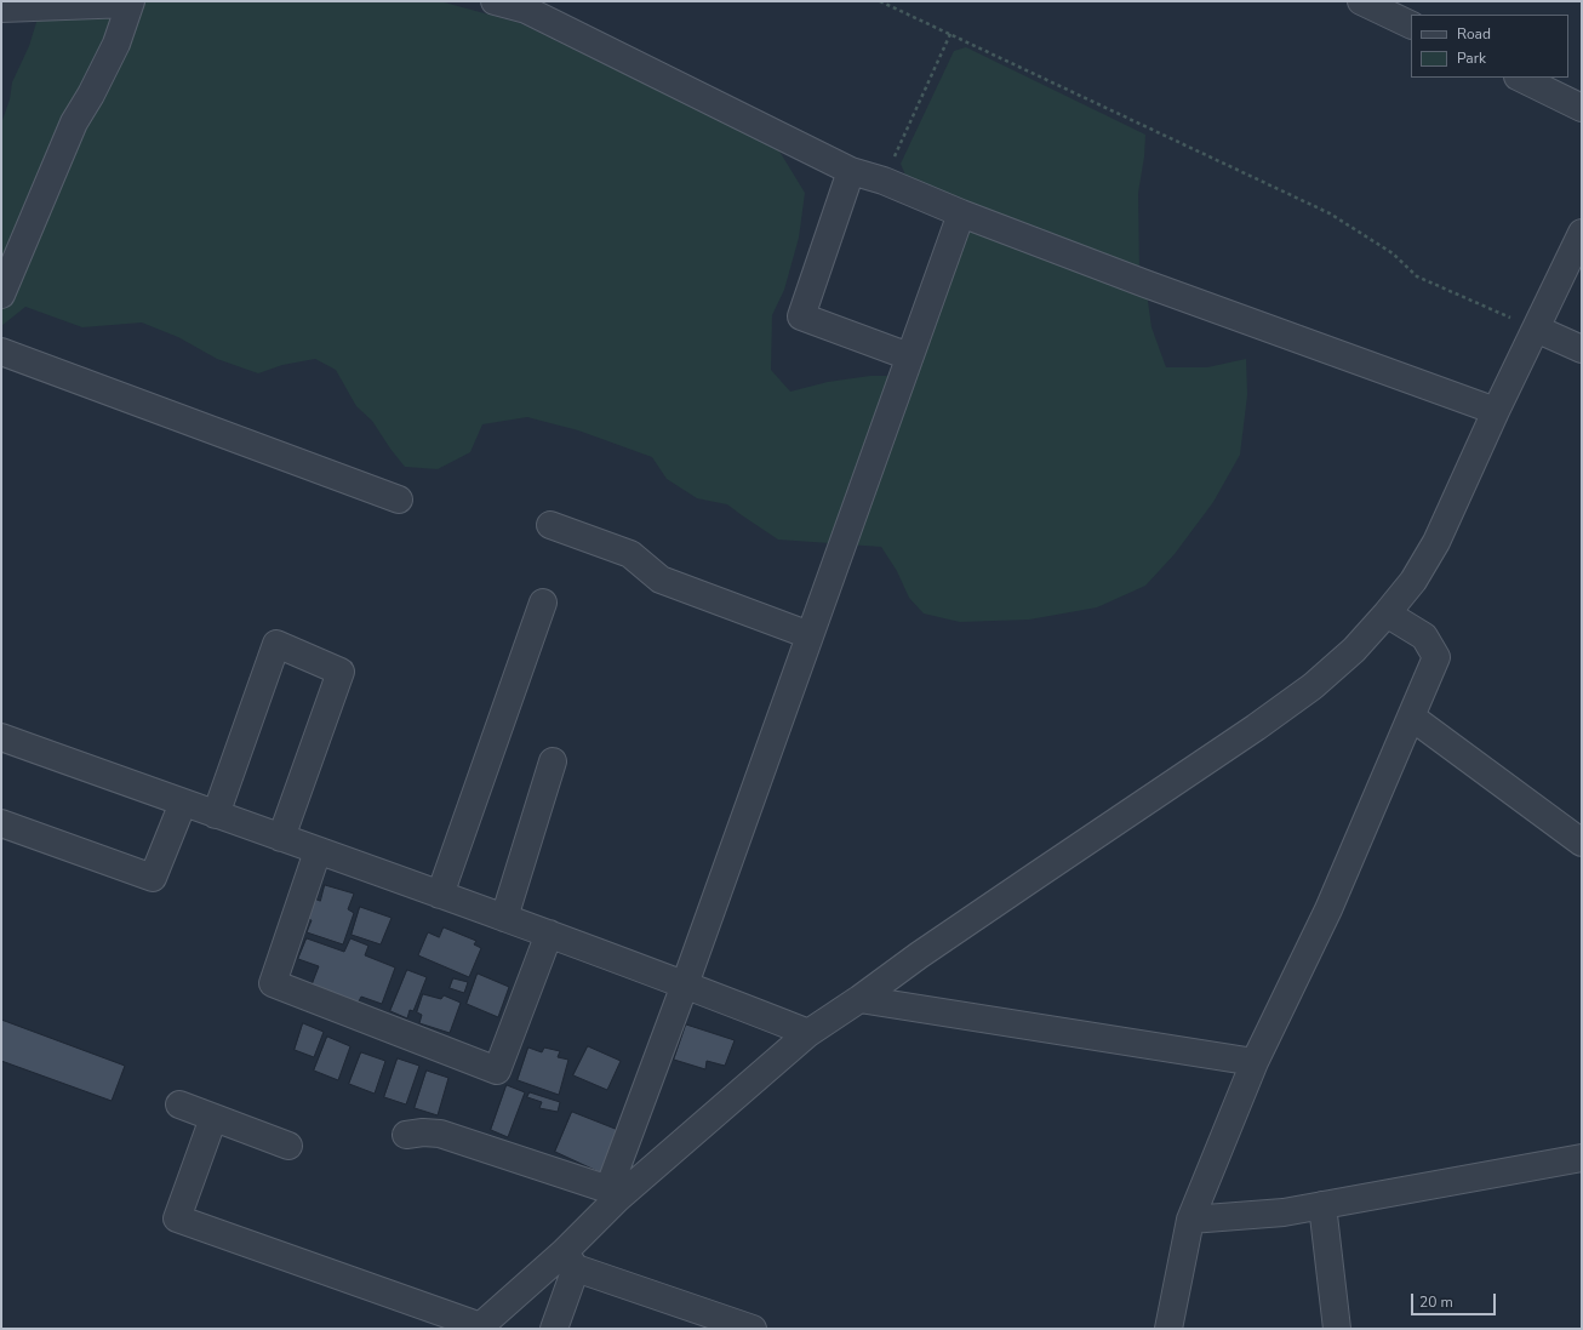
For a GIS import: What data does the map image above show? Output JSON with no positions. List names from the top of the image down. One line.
{"legend":["Road","Park"],"scale_bar":"20 m"}
